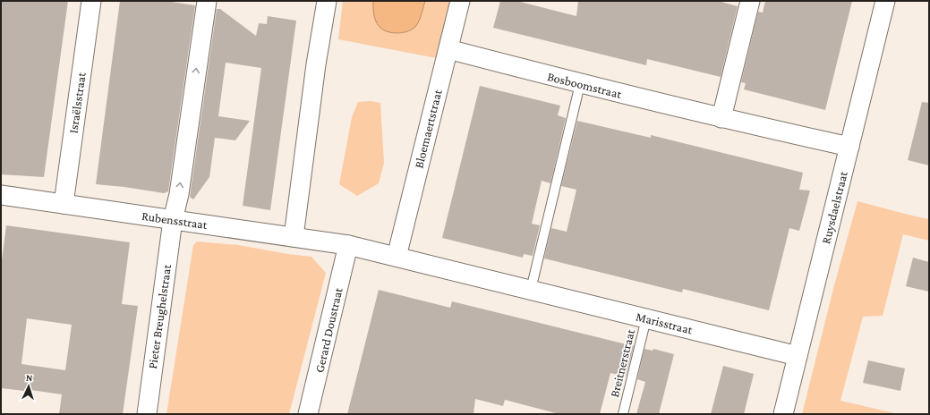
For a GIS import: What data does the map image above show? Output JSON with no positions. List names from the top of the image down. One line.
{"streets":{"street":["Bosboomstraat","Israëlsstraat","Bloemaertstraat","Ruysdaelstraat","Rubensstraat","Pieter Breughelstraat","Marisstraat","Gerard Doustraat"],"lane":["Breitnerstraat"]},"crossings":[["Bosboomstraat","Bloemaertstraat"],["Bosboomstraat","Ruysdaelstraat"],["Israëlsstraat","Rubensstraat"],["Bloemaertstraat","Marisstraat"],["Ruysdaelstraat","Marisstraat"],["Rubensstraat","Pieter Breughelstraat"],["Rubensstraat","Marisstraat"],["Rubensstraat","Gerard Doustraat"],["Marisstraat","Gerard Doustraat"],["Marisstraat","Breitnerstraat"]],"north":"top"}
